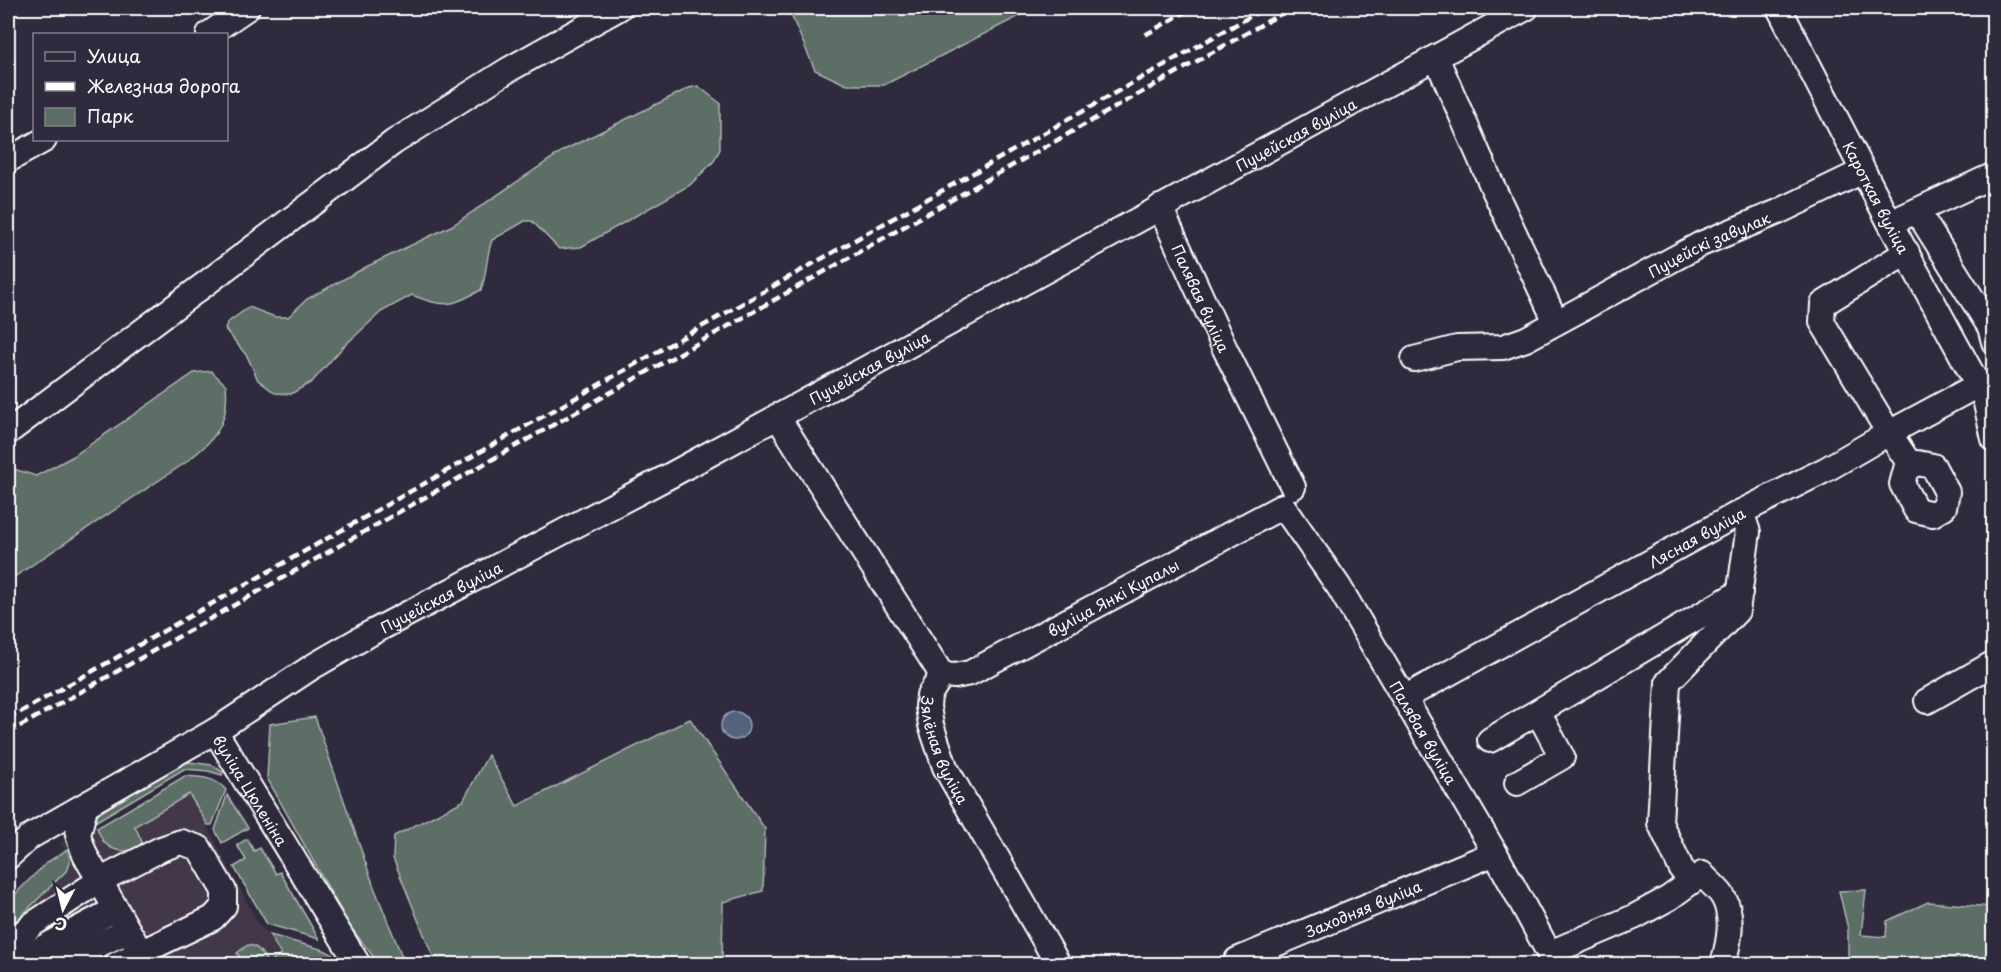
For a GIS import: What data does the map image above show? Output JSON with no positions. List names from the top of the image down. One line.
{"streets":{"street":["Пуцейская вуліца","Кароткая вуліца","Пуцейскі завулак","Палявая вуліца","Лясная вуліца","вуліца Янкі Купалы","Зялёная вуліца","вуліца Цюленіна","Заходняя вуліца"]},"crossings":[["Пуцейская вуліца","Палявая вуліца"],["Пуцейская вуліца","Зялёная вуліца"],["Пуцейская вуліца","вуліца Цюленіна"],["Кароткая вуліца","Пуцейскі завулак"],["Кароткая вуліца","Лясная вуліца"],["Палявая вуліца","Лясная вуліца"],["Палявая вуліца","вуліца Янкі Купалы"],["Палявая вуліца","Заходняя вуліца"],["вуліца Янкі Купалы","Зялёная вуліца"]],"legend":["Улица","Железная дорога","Парк"],"north":"bottom"}
